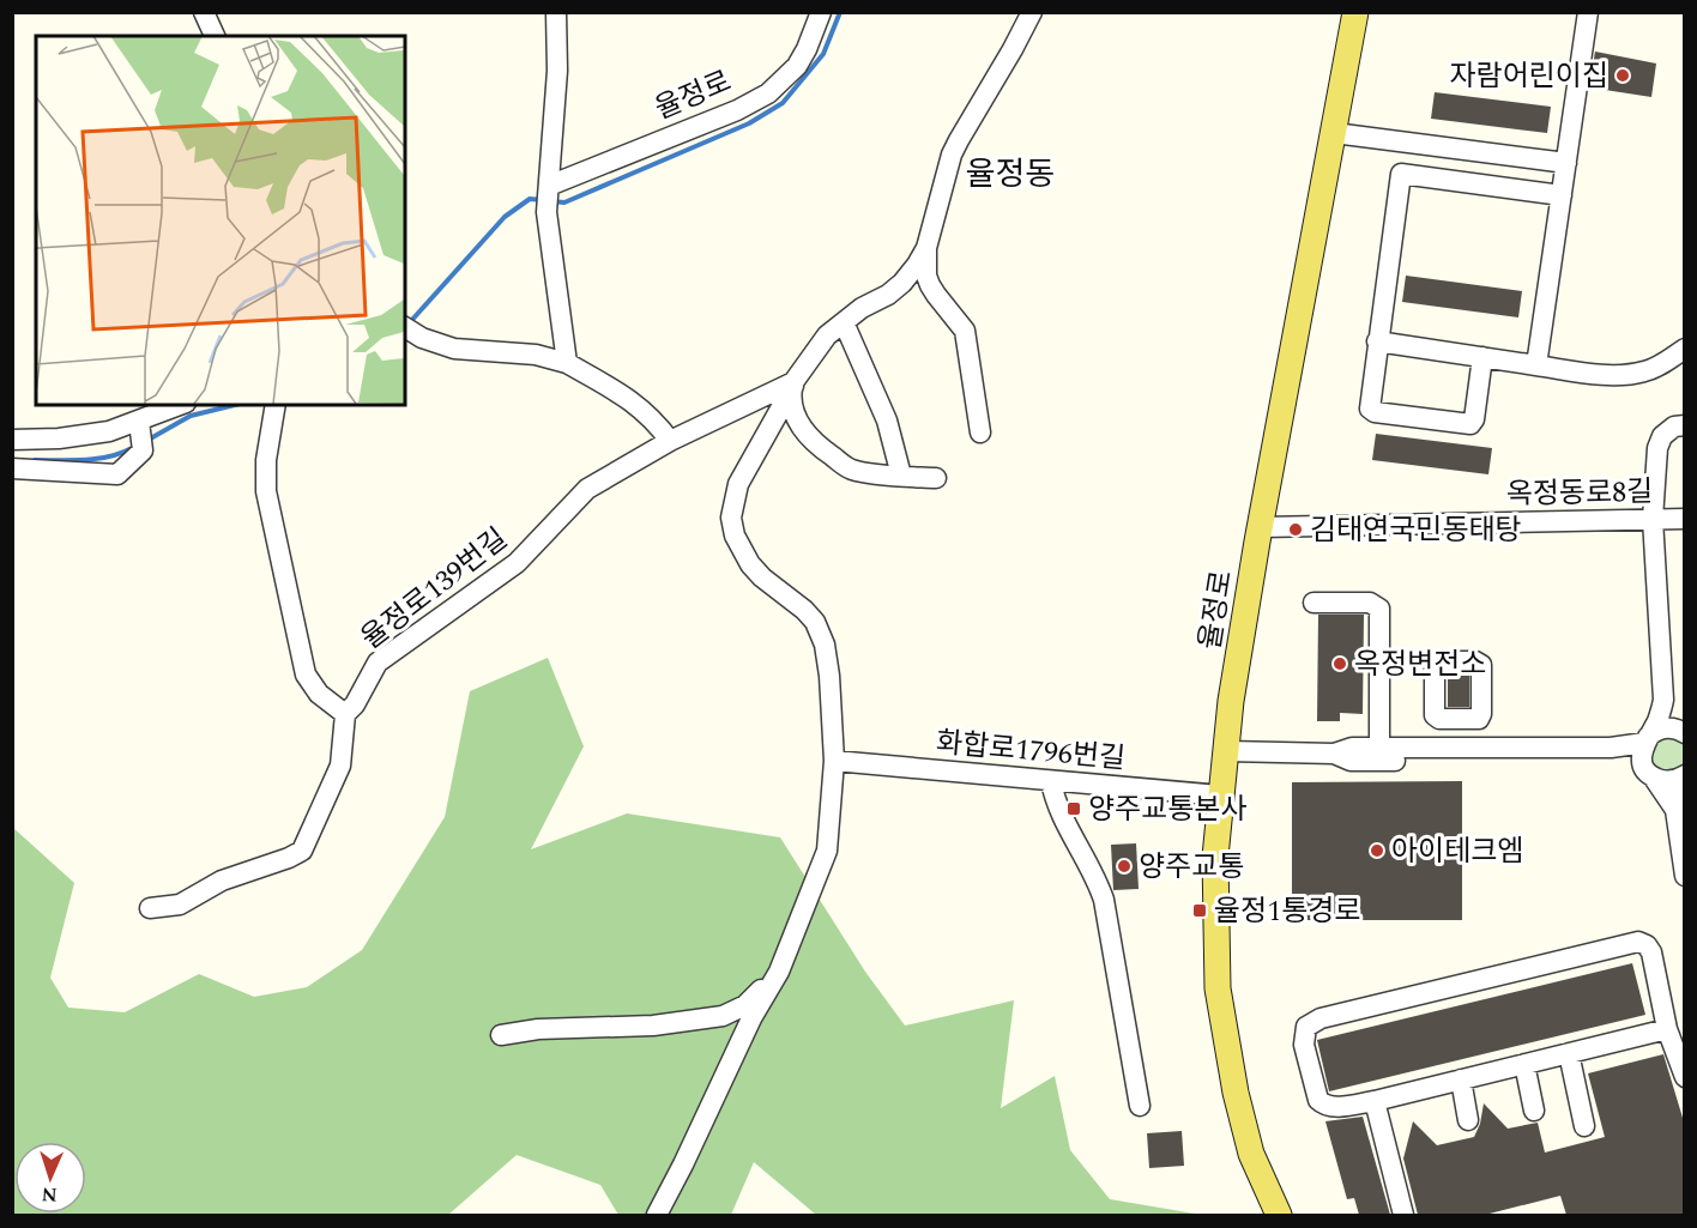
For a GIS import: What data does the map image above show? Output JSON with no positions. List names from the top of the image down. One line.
{"streets":{"main road":["율정로"],"street":["옥정동로8길","율정로139번길","화합로1796번길"]},"crossings":[["율정로","옥정동로8길"],["율정로","화합로1796번길"]],"districts":["율정동"],"places":{"other":["자람어린이집","김태연국민동태탕","옥정변전소","아이테크엠","양주교통"],"transit":["양주교통본사","율정1통경로"]},"north":"bottom"}
